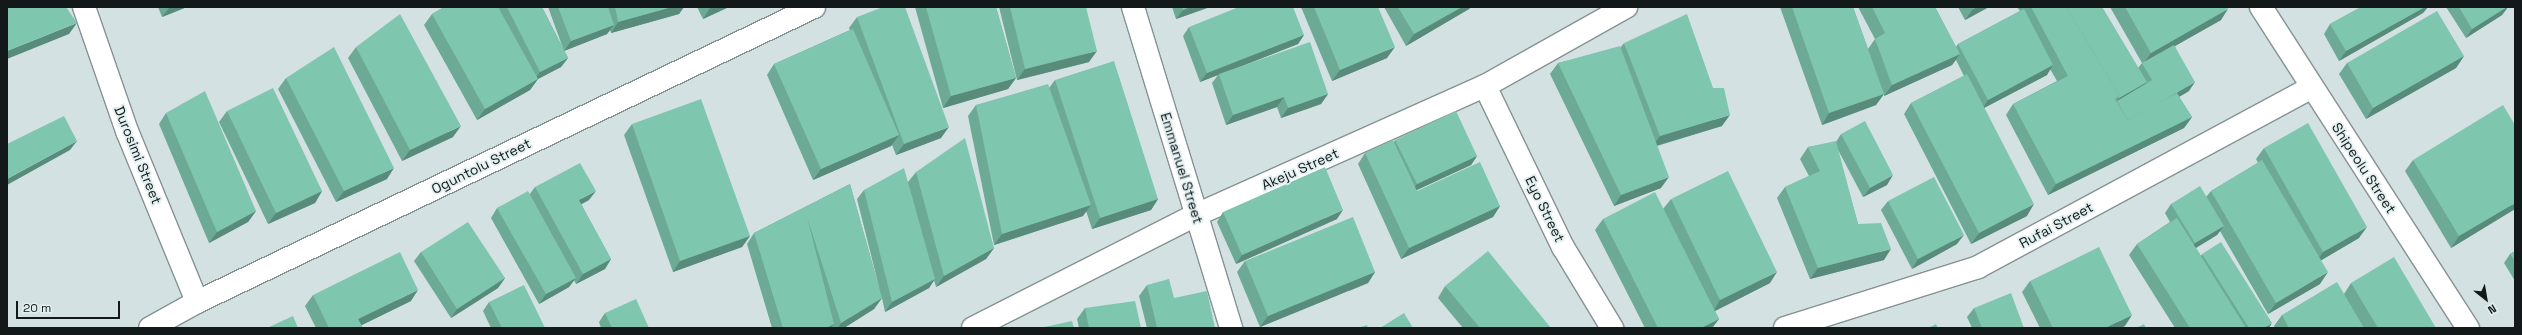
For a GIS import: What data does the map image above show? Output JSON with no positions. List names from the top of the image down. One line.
{"streets":{"street":["Durosimi Street","Oguntolu Street","Emmanuel Street","Shipeolu Street","Akeju Street","Eyo Street","Rufai Street"]},"crossings":[["Durosimi Street","Oguntolu Street"],["Emmanuel Street","Akeju Street"],["Shipeolu Street","Rufai Street"],["Akeju Street","Eyo Street"]],"scale_bar":"20 m","north":"bottom right"}
